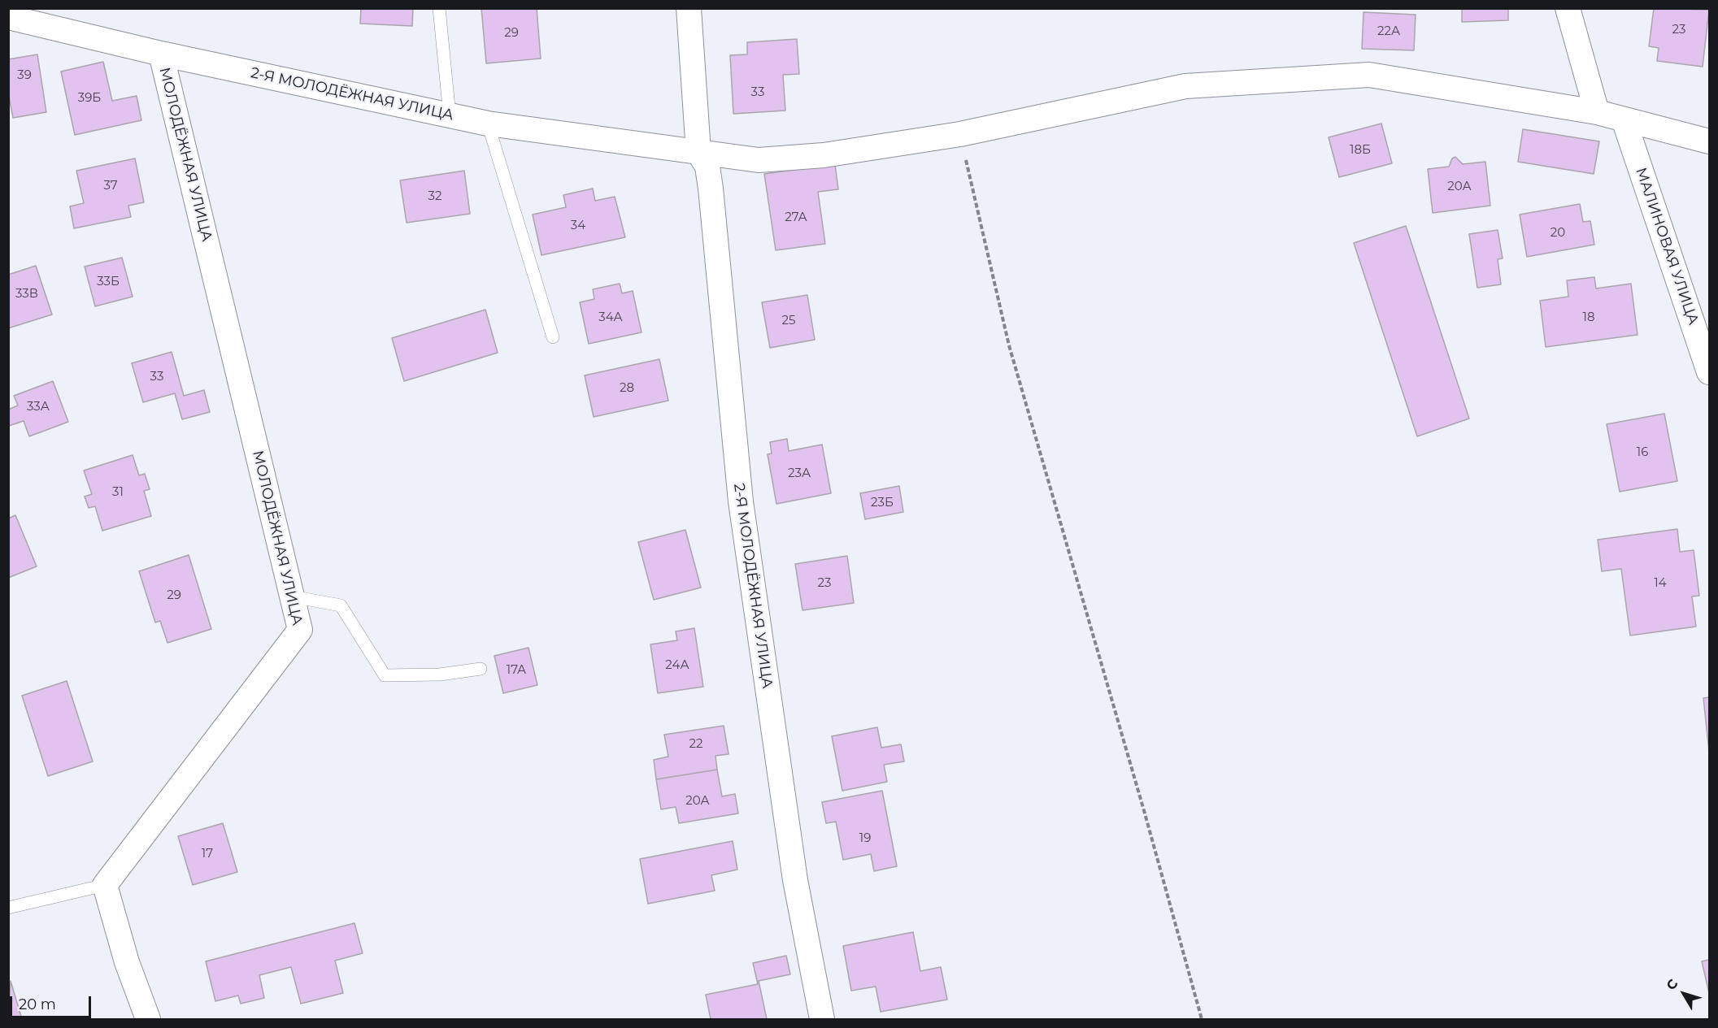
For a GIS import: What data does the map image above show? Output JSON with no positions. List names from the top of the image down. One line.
{"streets":{"street":["2-Я МОЛОДЁЖНАЯ УЛИЦА","МОЛОДЁЖНАЯ УЛИЦА","МАЛИНОВАЯ УЛИЦА"]},"crossings":[["2-Я МОЛОДЁЖНАЯ УЛИЦА","МОЛОДЁЖНАЯ УЛИЦА"]],"house_numbers":["23","22А","29","39","33","39Б","18Б","37","20А","32","27А","34","20","33Б","33В","34А","18","25","33","28","33А","16","23А","31","23Б","23","14","29","24А","17А","22","20А","19","17"],"scale_bar":"20 m","north":"top left"}
